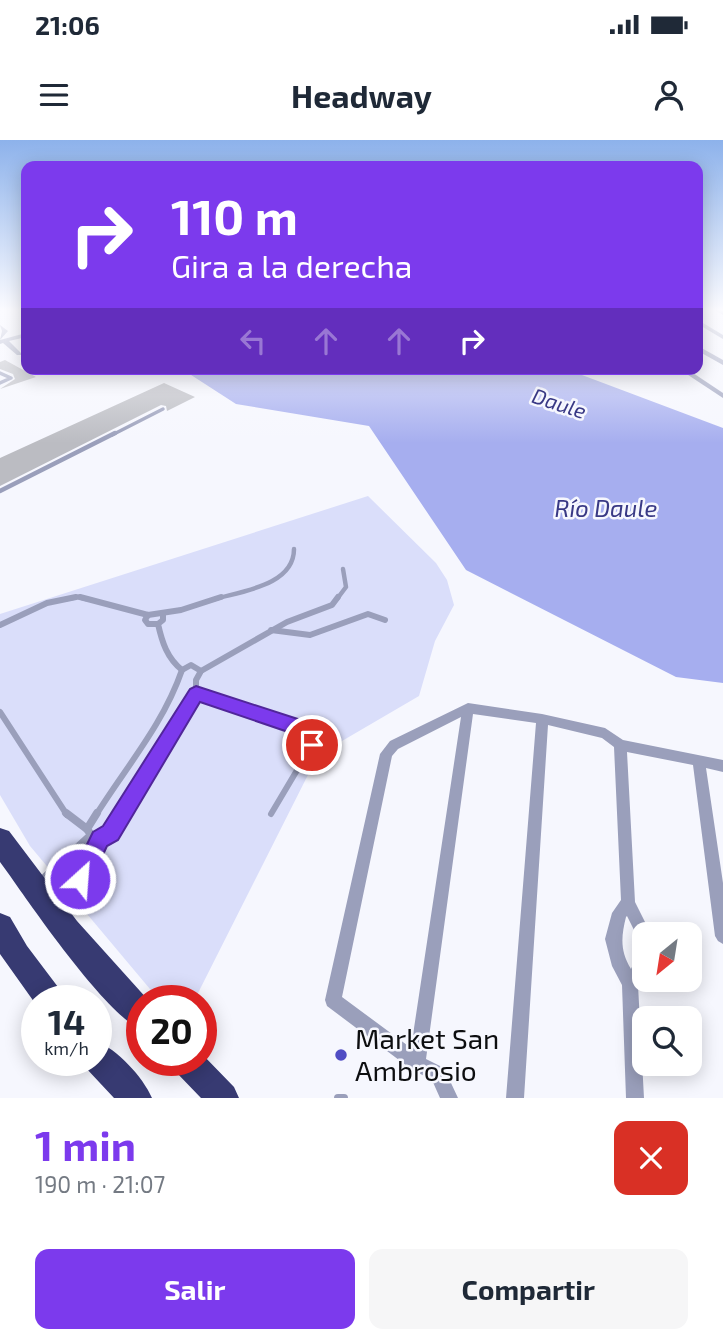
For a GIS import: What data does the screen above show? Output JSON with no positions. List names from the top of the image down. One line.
{"water":["Daule","Río Daule"],"places":["Market San Ambrosio"],"north":"bottom left","page":{"status":"21:06","header":"Headway","turn":["110 m","Gira a la derecha"],"speed":"14 km/h","limit":"20","heading":["1 min","190 m · 21:07"],"buttons":["Salir","Compartir"]}}
